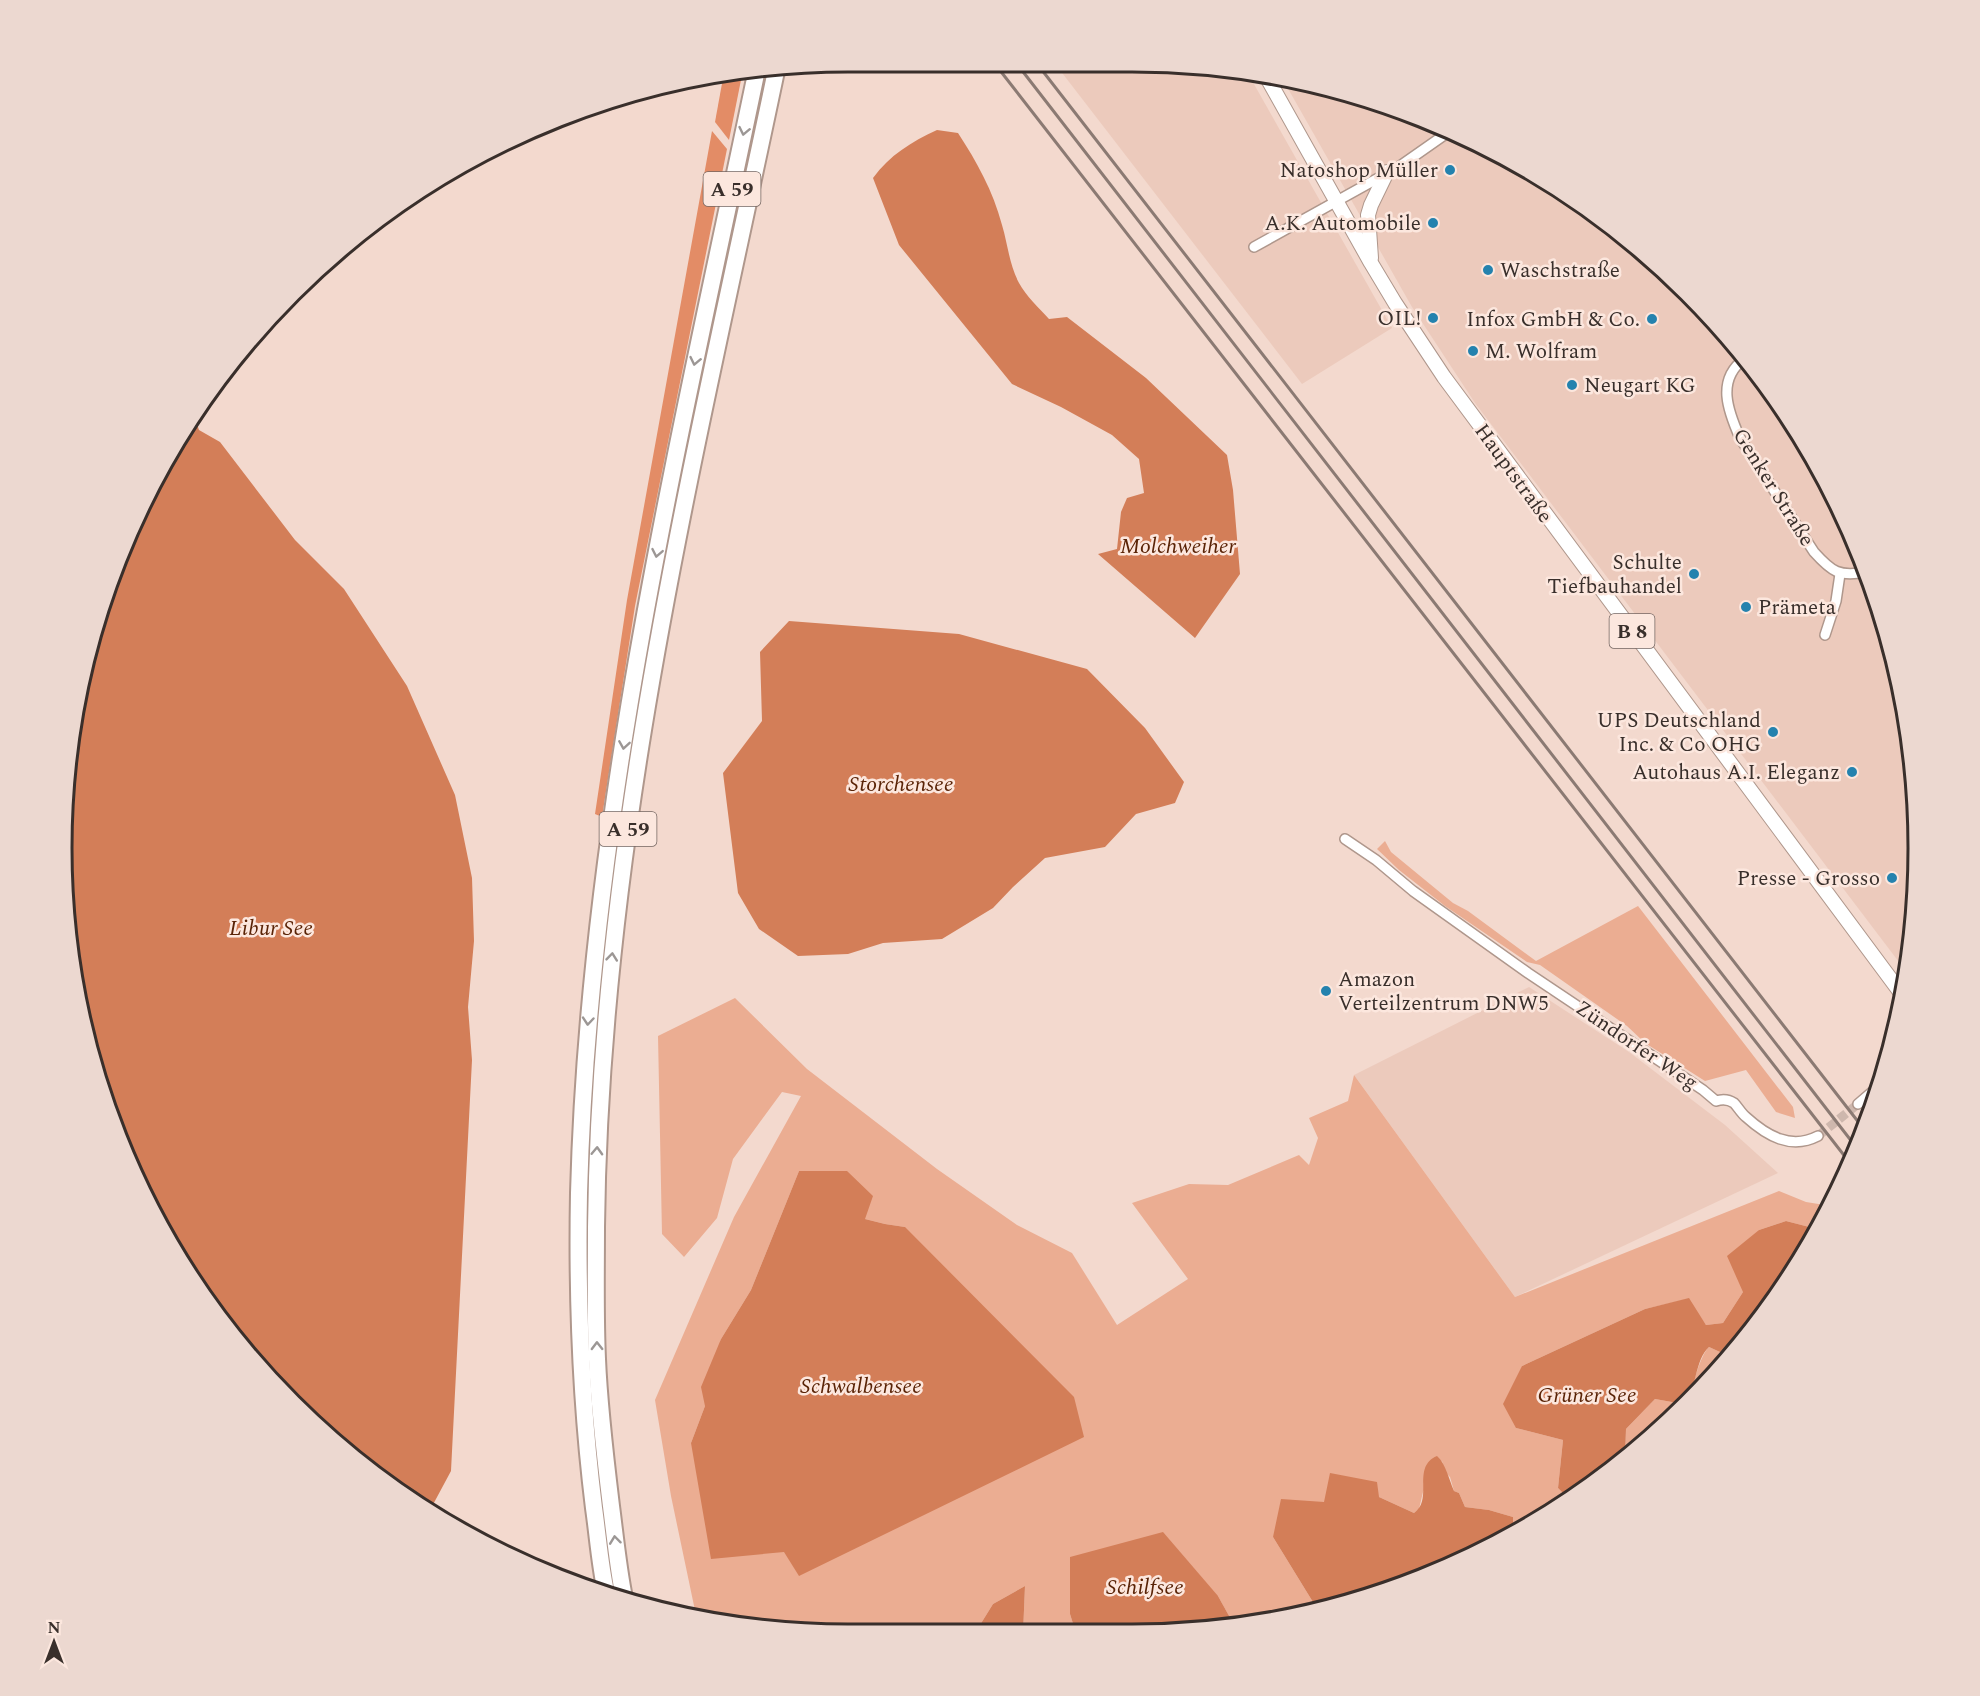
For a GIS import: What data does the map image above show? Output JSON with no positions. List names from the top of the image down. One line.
{"streets":{"highway":["A 59"],"main road":["Hauptstraße","B 8"],"street":["Genker Straße","Zündorfer Weg"]},"crossings":[["Hauptstraße","B 8"]],"water":["Molchweiher","Storchensee","Libur See","Schwalbensee","Grüner See","Schilfsee"],"places":["Natoshop Müller","A.K. Automobile","Waschstraße","OIL!","Infox GmbH & Co.","M. Wolfram","Neugart KG","Schulte Tiefbauhandel","Prämeta","UPS Deutschland Inc. & Co OHG","Autohaus A.I. Eleganz","Presse - Grosso","Amazon Verteilzentrum DNW5"],"north":"top"}
